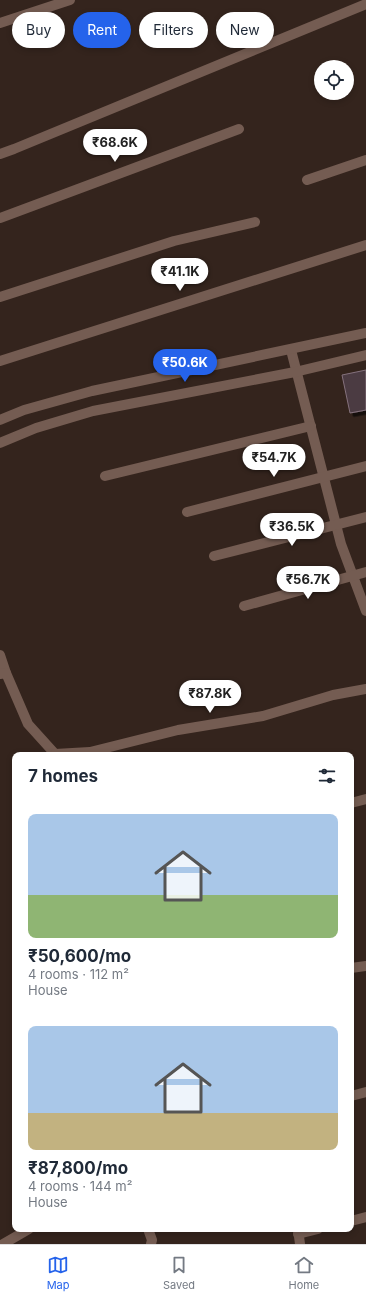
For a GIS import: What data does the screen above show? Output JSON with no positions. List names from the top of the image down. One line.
{"page":{"chip":["Buy","Rent","Filters","New"],"price":["₹68.6K","₹41.1K","₹50.6K","₹54.7K","₹36.5K","₹56.7K","₹87.8K"],"heading":"7 homes","list":[{"name":"₹50,600/mo","note":"4 rooms · 112 m² · House"},{"name":"₹87,800/mo","note":"4 rooms · 144 m² · House"}],"tabs":["Map","Saved","Home"]}}
